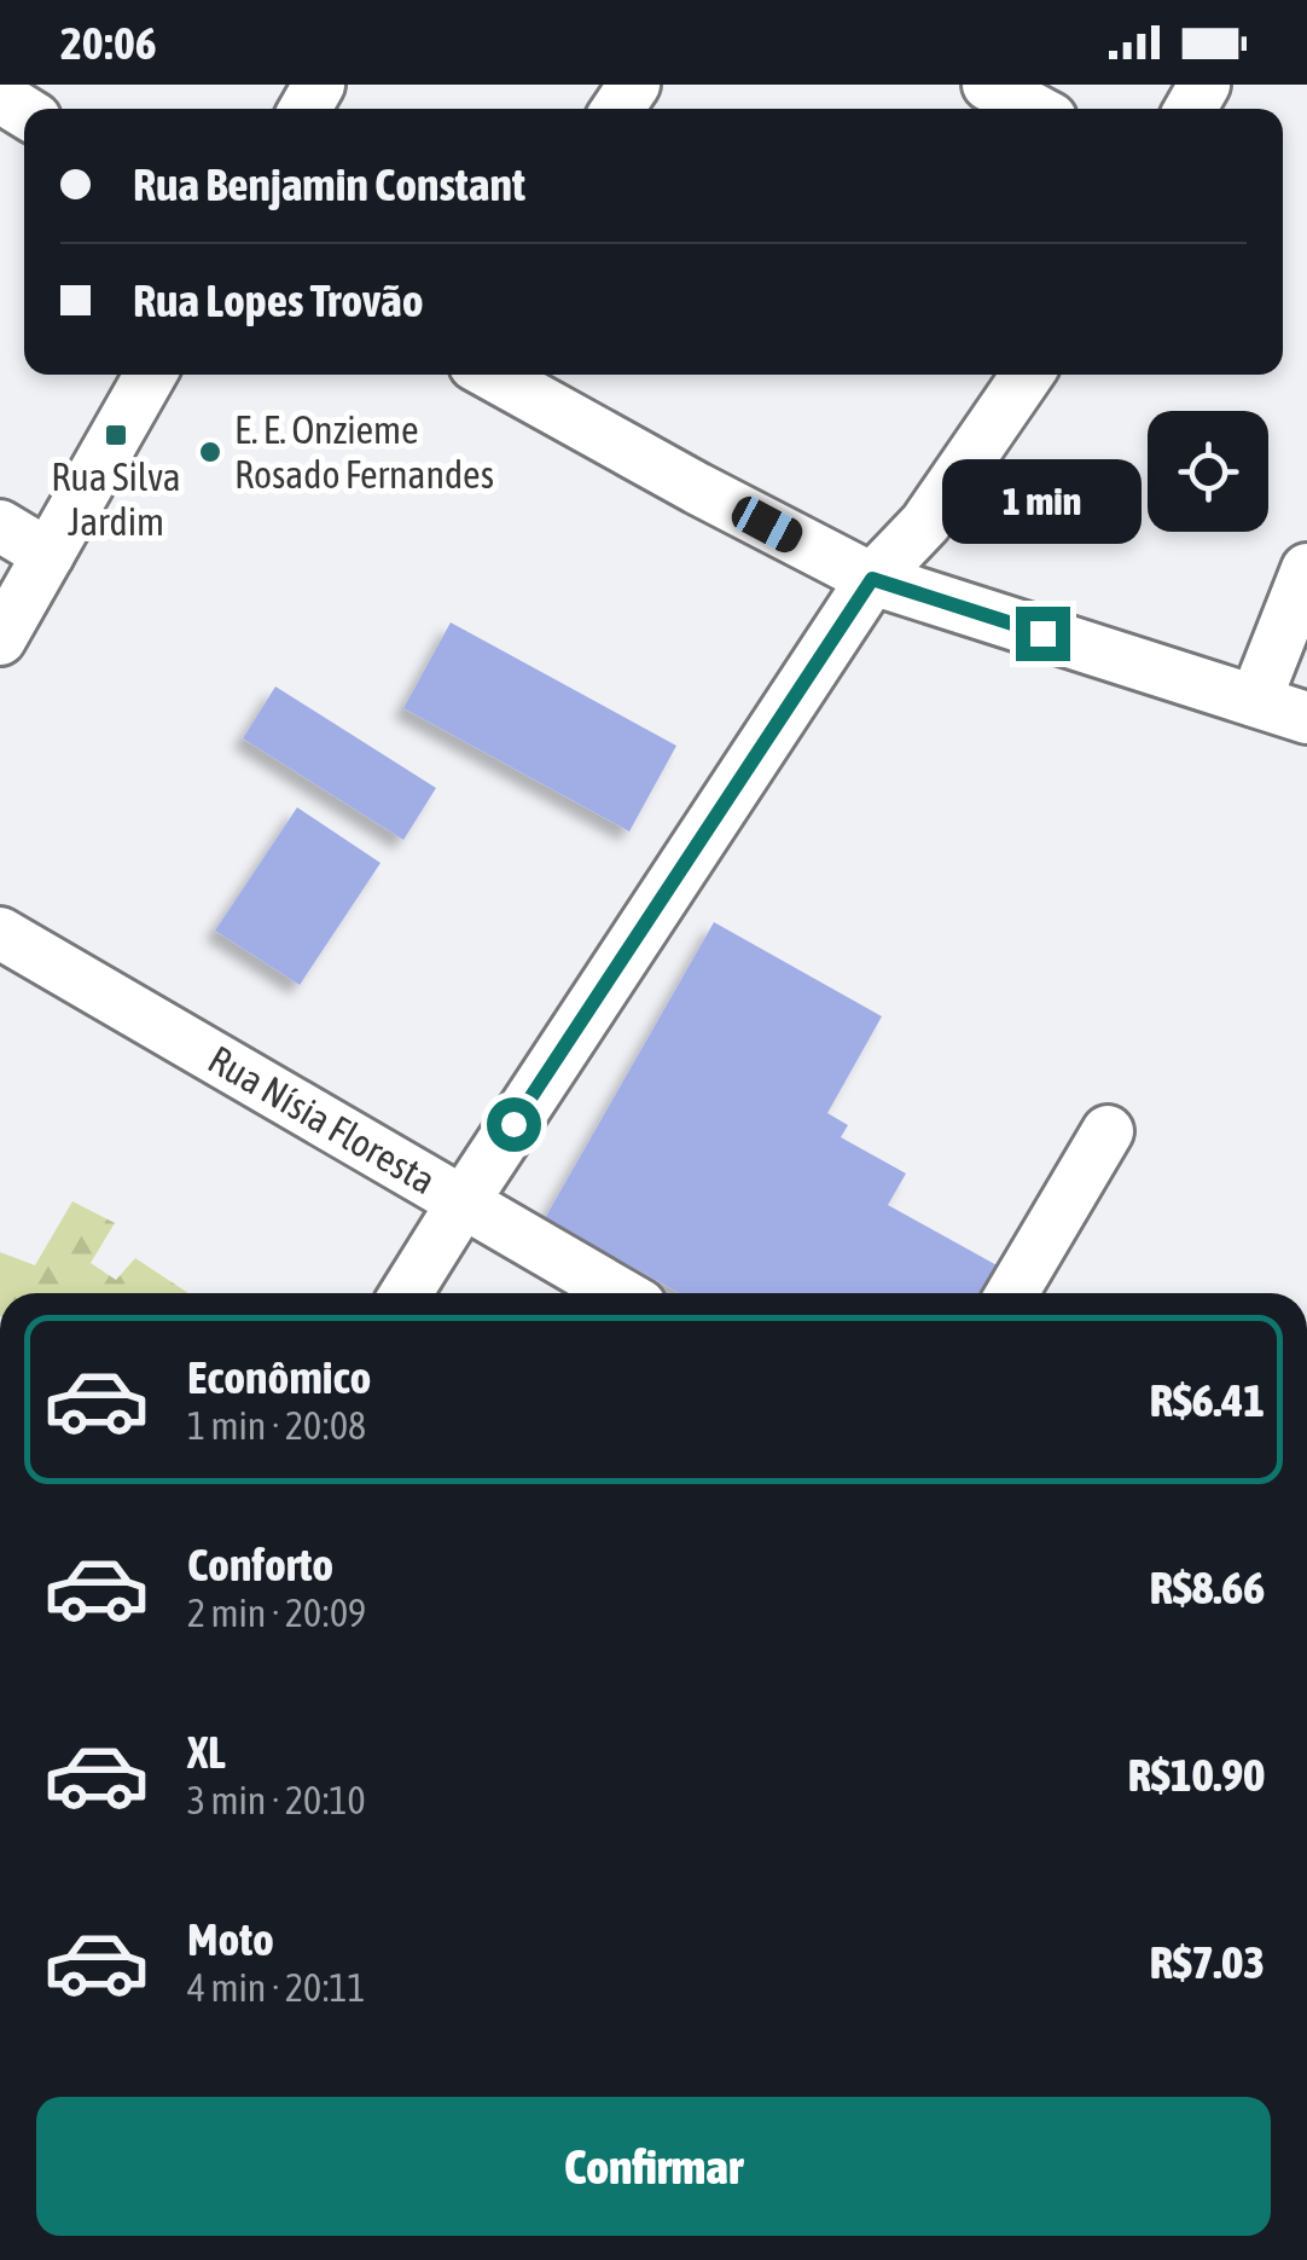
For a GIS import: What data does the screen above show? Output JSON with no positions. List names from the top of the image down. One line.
{"streets":{"street":["Rua Nísia Floresta"]},"places":{"transit":["Rua Silva Jardim"],"other":["E. E. Onzieme Rosado Fernandes"]},"page":{"status":"20:06","banner":["Rua Benjamin Constant","Rua Lopes Trovão"],"bubble":"1 min","list":[{"name":"Econômico","note":"1 min · 20:08","value":"R$6.41"},{"name":"Conforto","note":"2 min · 20:09","value":"R$8.66"},{"name":"XL","note":"3 min · 20:10","value":"R$10.90"},{"name":"Moto","note":"4 min · 20:11","value":"R$7.03"}],"buttons":"Confirmar"}}
